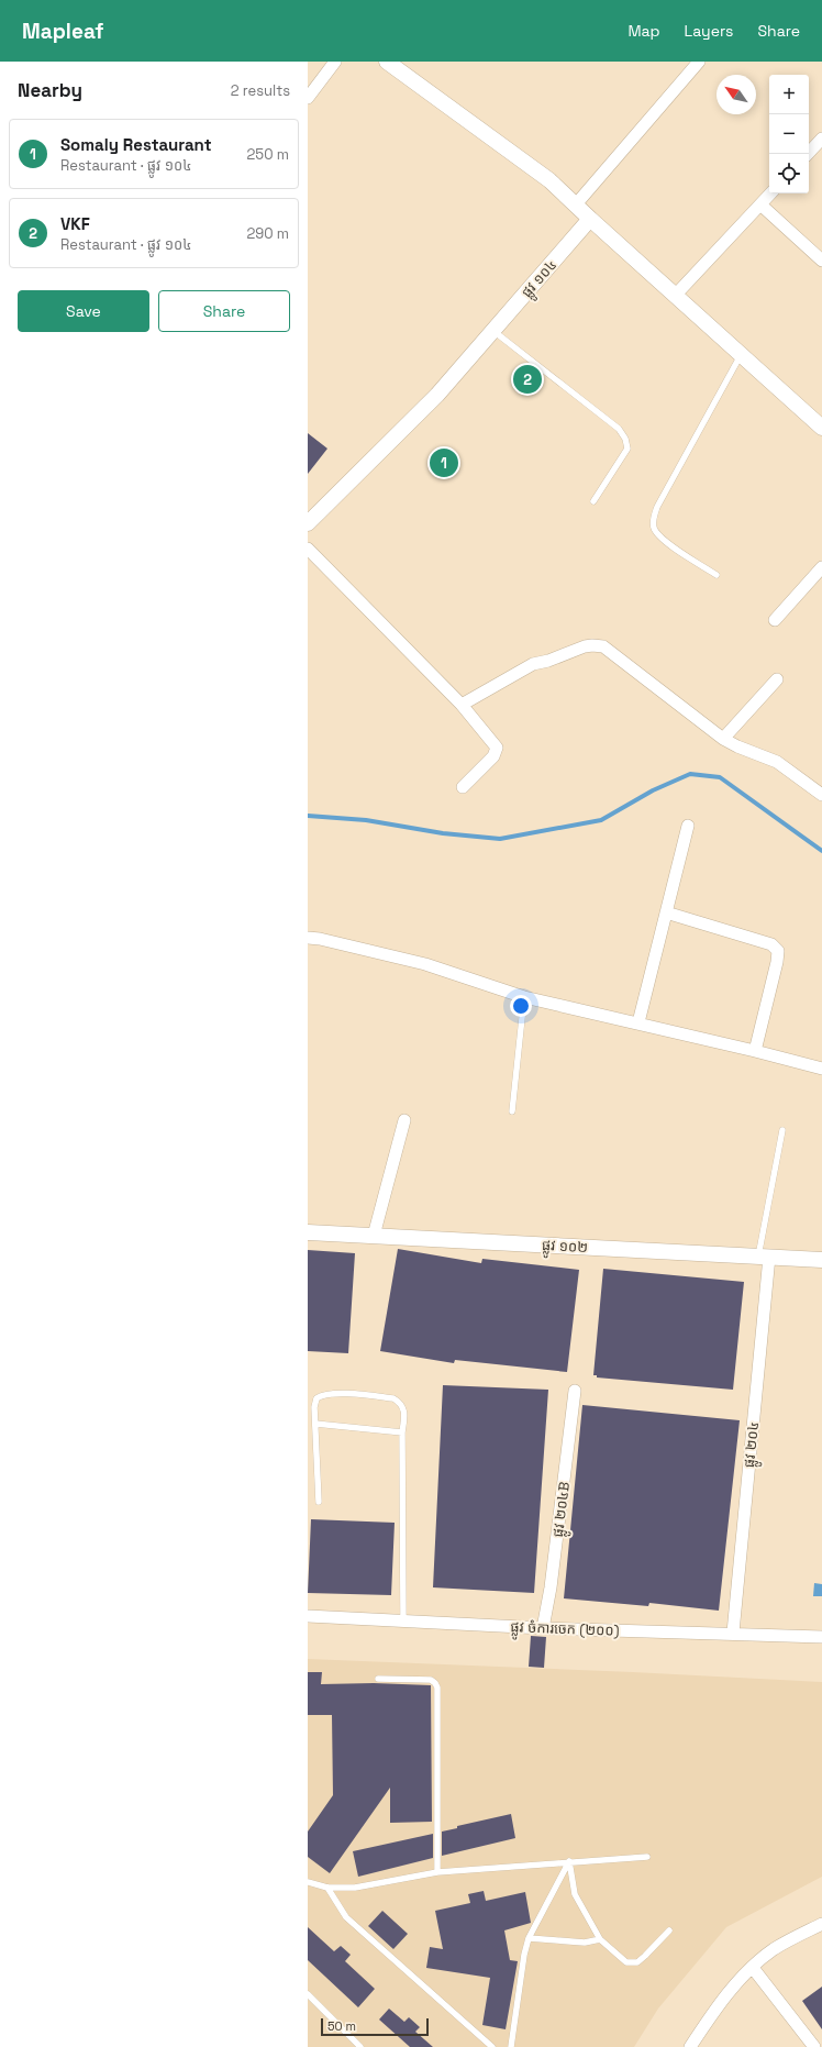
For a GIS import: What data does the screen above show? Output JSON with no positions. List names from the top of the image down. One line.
{"streets":{"street":["ផ្លូវ ១០៤","ផ្លូវ ១០២","ផ្លូវ ២០៤","ផ្លូវ ២០៤B","ផ្លូវ ចំការចេក (២០០)"]},"crossings":[["ផ្លូវ ១០២","ផ្លូវ ២០៤"],["ផ្លូវ ២០៤","ផ្លូវ ចំការចេក (២០០)"],["ផ្លូវ ២០៤B","ផ្លូវ ចំការចេក (២០០)"]],"scale_bar":"50 m","north":"top left","page":{"header":"Mapleaf","nav":["Map","Layers","Share"],"heading":["Nearby","2 results"],"map_buttons":["+","−"],"list":[{"mark":"1","name":"Somaly Restaurant","note":"Restaurant · ផ្លូវ ១០៤","value":"250 m"},{"mark":"2","name":"VKF","note":"Restaurant · ផ្លូវ ១០៤","value":"290 m"}],"buttons":["Save","Share"],"pins":["2","1"],"scale":"50 m"}}
